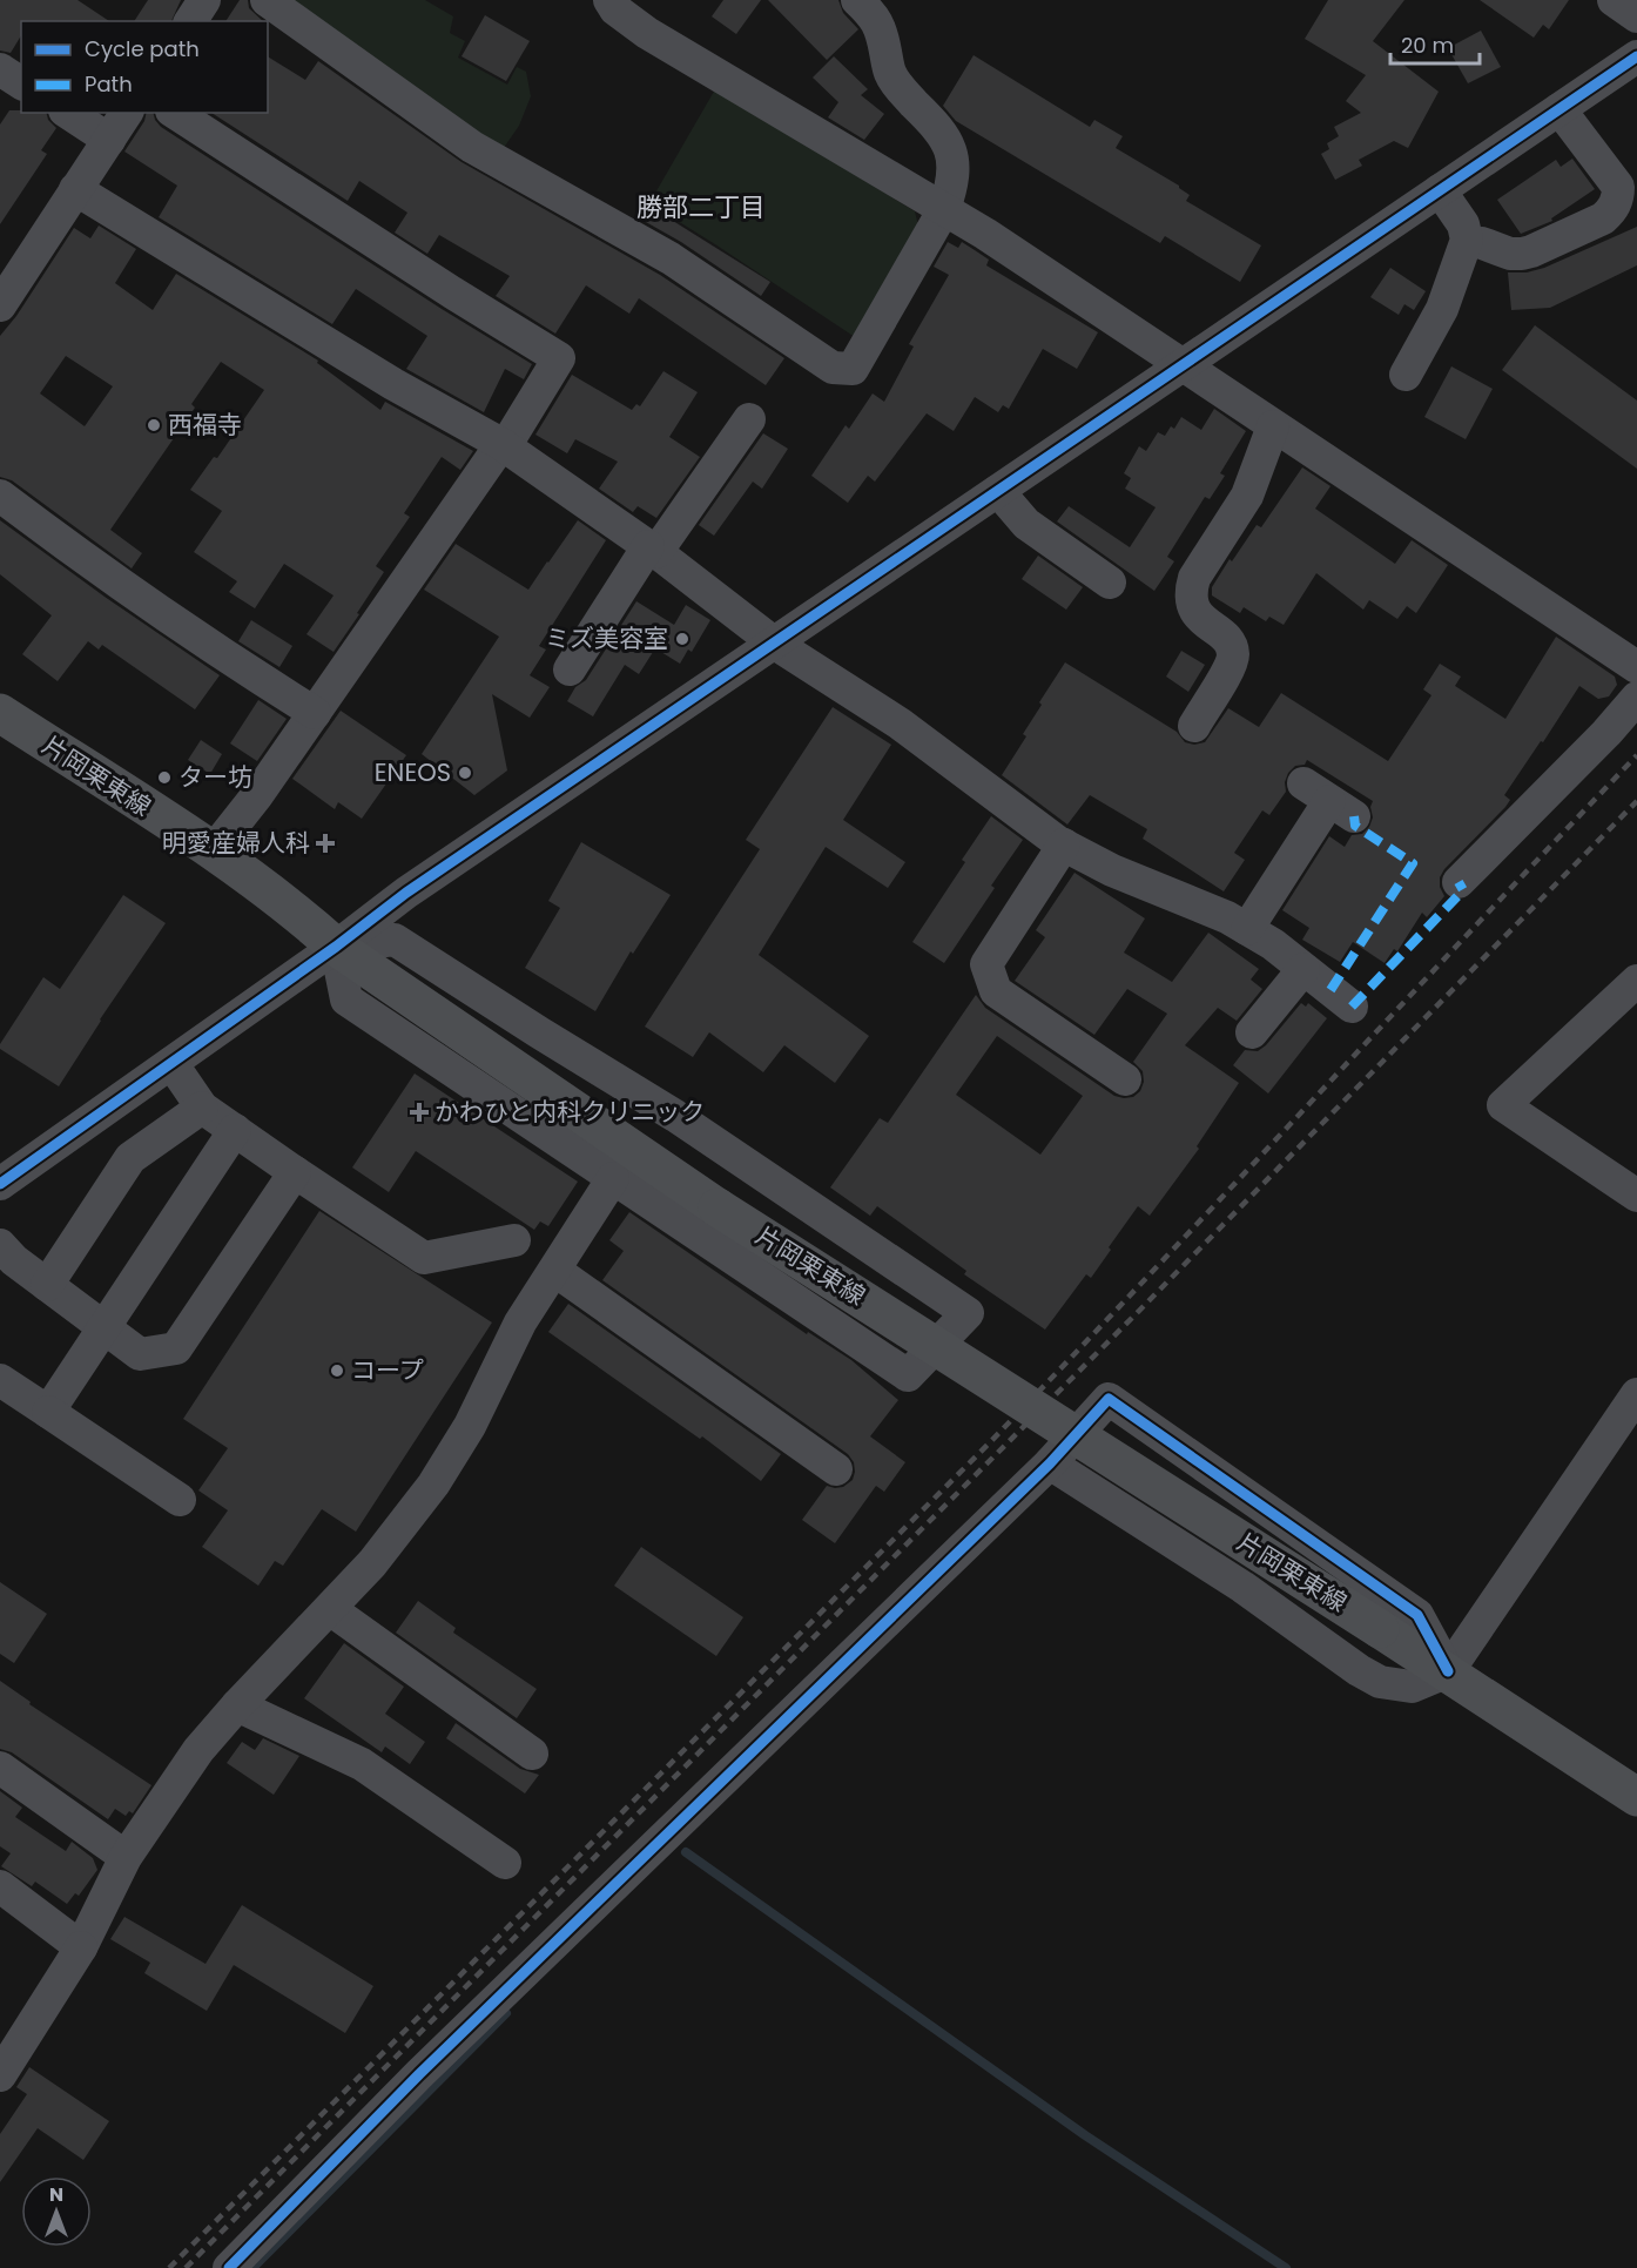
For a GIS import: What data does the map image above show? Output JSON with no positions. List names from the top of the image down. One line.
{"streets":{"main road":["片岡栗東線"]},"districts":["勝部二丁目"],"places":{"other":["西福寺","ミズ美容室","ENEOS","ター坊","コープ"],"health":["明愛産婦人科","かわひと内科クリニック"]},"legend":["Cycle path","Path"],"scale_bar":"20 m","north":"top"}
